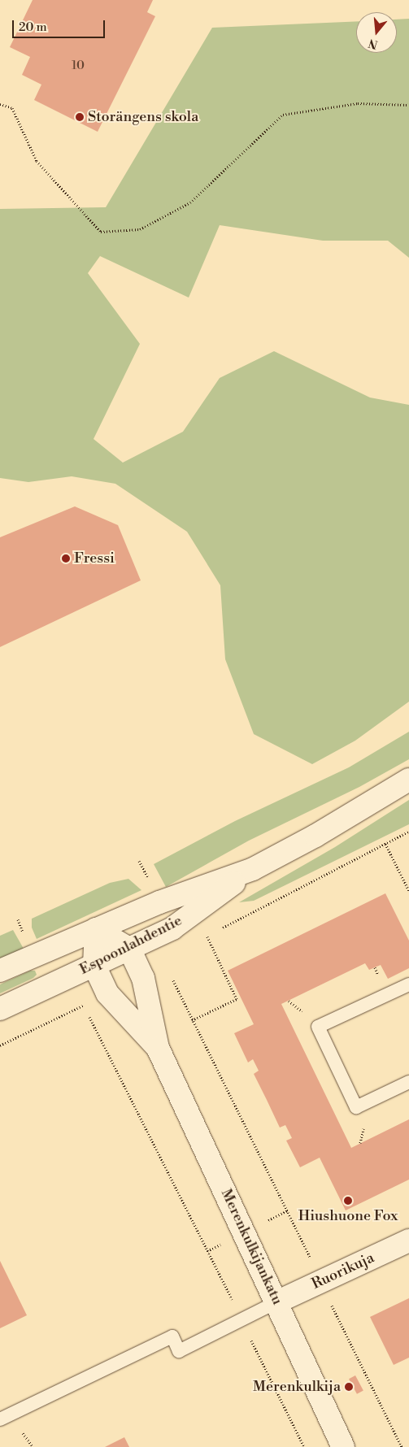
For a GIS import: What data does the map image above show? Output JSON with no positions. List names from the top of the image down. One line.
{"streets":{"street":["Espoonlahdentie","Merenkulkijankatu","Ruorikuja"]},"crossings":[["Espoonlahdentie","Merenkulkijankatu"],["Merenkulkijankatu","Ruorikuja"]],"places":["Storängens skola","Fressi","Hiushuone Fox","Merenkulkija"],"house_numbers":["10"],"scale_bar":"20 m","north":"bottom"}
